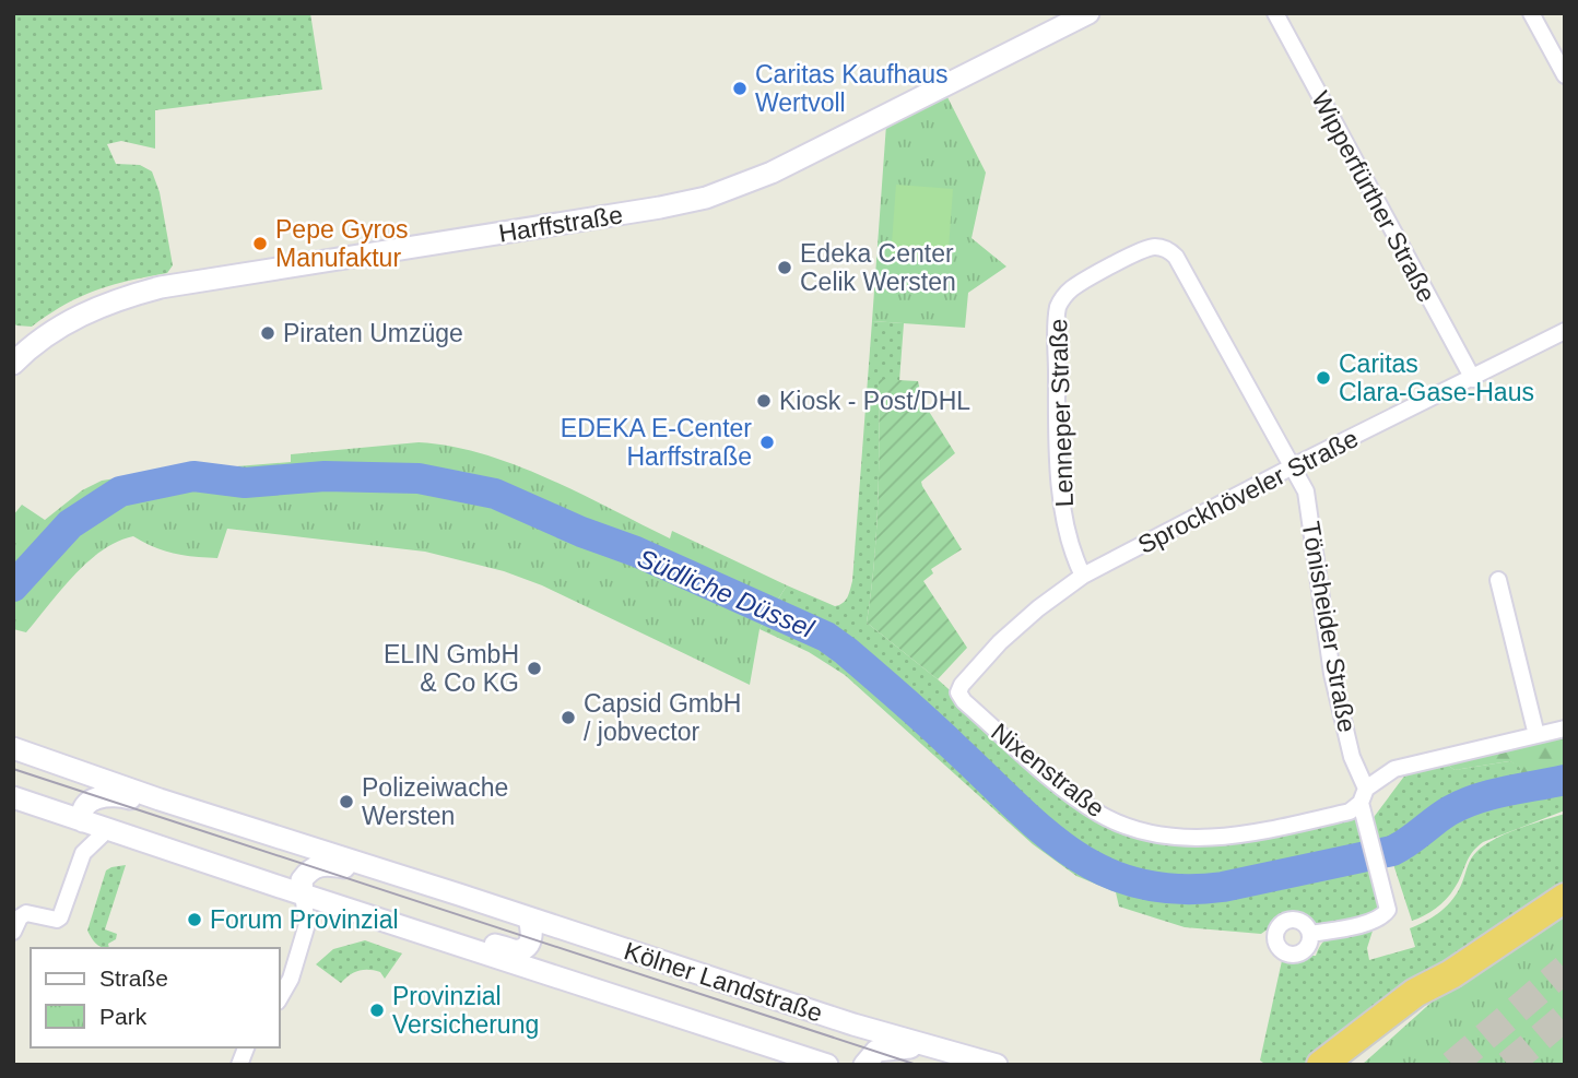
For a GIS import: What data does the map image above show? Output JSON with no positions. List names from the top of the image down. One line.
{"streets":{"main road":["Harffstraße","Kölner Landstraße"],"street":["Wipperfürther Straße","Lenneper Straße","Sprockhöveler Straße","Tönisheider Straße","Nixenstraße"]},"crossings":[["Wipperfürther Straße","Sprockhöveler Straße"],["Lenneper Straße","Sprockhöveler Straße"],["Lenneper Straße","Tönisheider Straße"],["Sprockhöveler Straße","Tönisheider Straße"],["Sprockhöveler Straße","Nixenstraße"],["Tönisheider Straße","Nixenstraße"]],"water":["Südliche Düssel"],"places":["Caritas Kaufhaus Wertvoll","Pepe Gyros Manufaktur","Edeka Center Celik Wersten","Piraten Umzüge","Caritas Clara-Gase-Haus","Kiosk - Post/DHL","EDEKA E-Center Harffstraße","ELIN GmbH & Co KG","Capsid GmbH / jobvector","Polizeiwache Wersten","Forum Provinzial","Provinzial Versicherung"],"legend":["Straße","Park"]}
